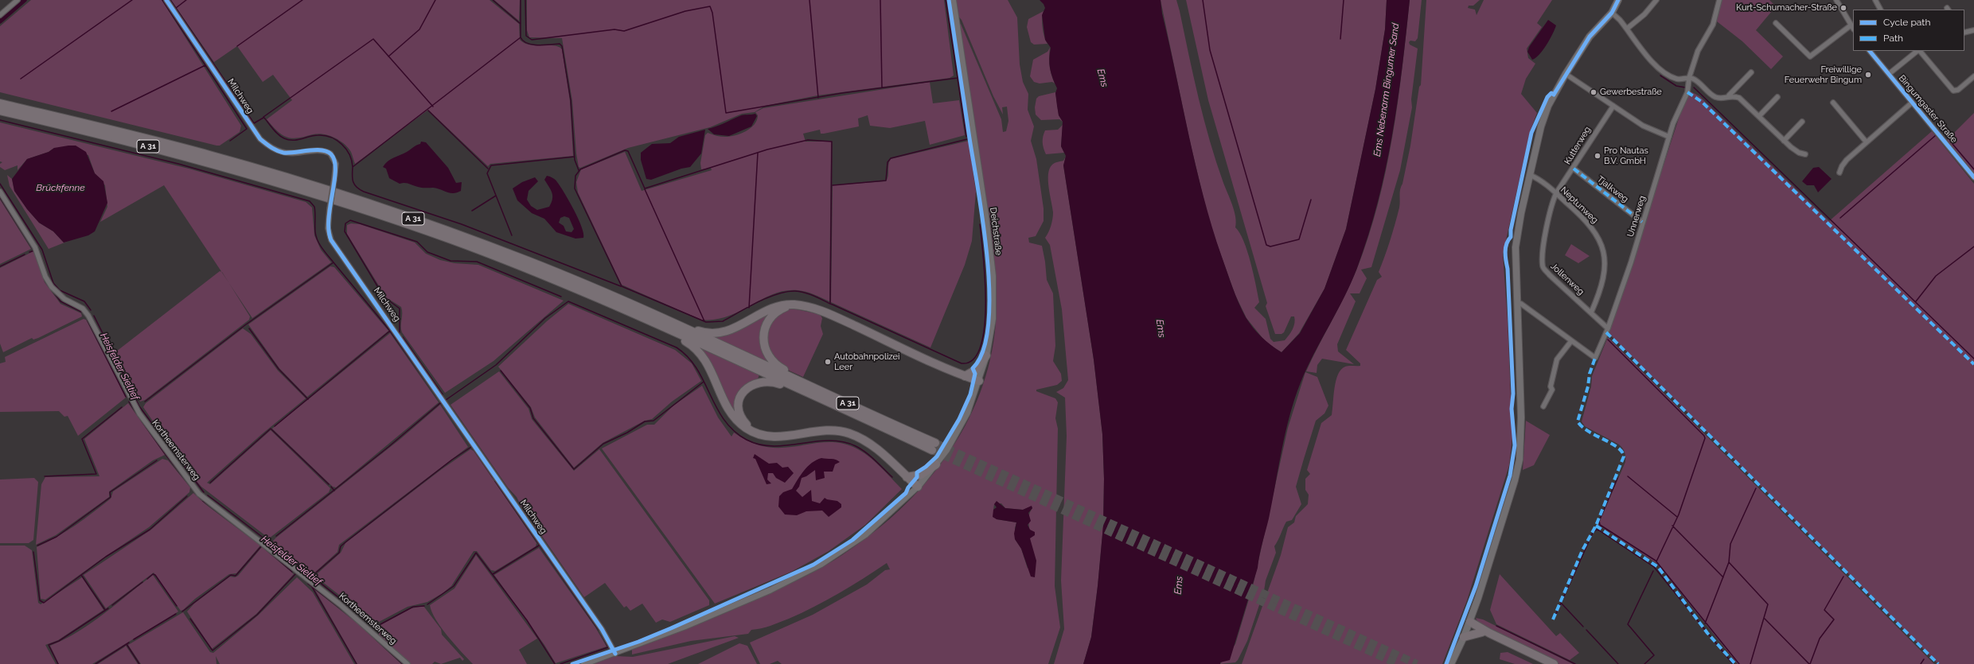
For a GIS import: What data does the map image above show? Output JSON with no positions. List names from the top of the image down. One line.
{"streets":{"highway":["A 31"],"main road":["Deichstraße"],"street":["Milchweg","Bingumgaster Straße","Kutterweg","Tjalkweg","Neptunweg","Unnerweg","Jollenweg","Kortheemsterweg"]},"crossings":[["Milchweg","Deichstraße"],["Kutterweg","Tjalkweg"],["Kutterweg","Neptunweg"],["Kutterweg","Jollenweg"],["Tjalkweg","Unnerweg"],["Neptunweg","Jollenweg"],["Unnerweg","Jollenweg"]],"water":["Ems","Ems Nebenarm Bingumer Sand","Brückfenne","Heisfelder Sieltief"],"places":["Kurt-Schumacher-Straße","Freiwillige Feuerwehr Bingum","Gewerbestraße","Pro Nautas B.V. GmbH","Autobahnpolizei Leer"],"legend":["Cycle path","Path"]}
